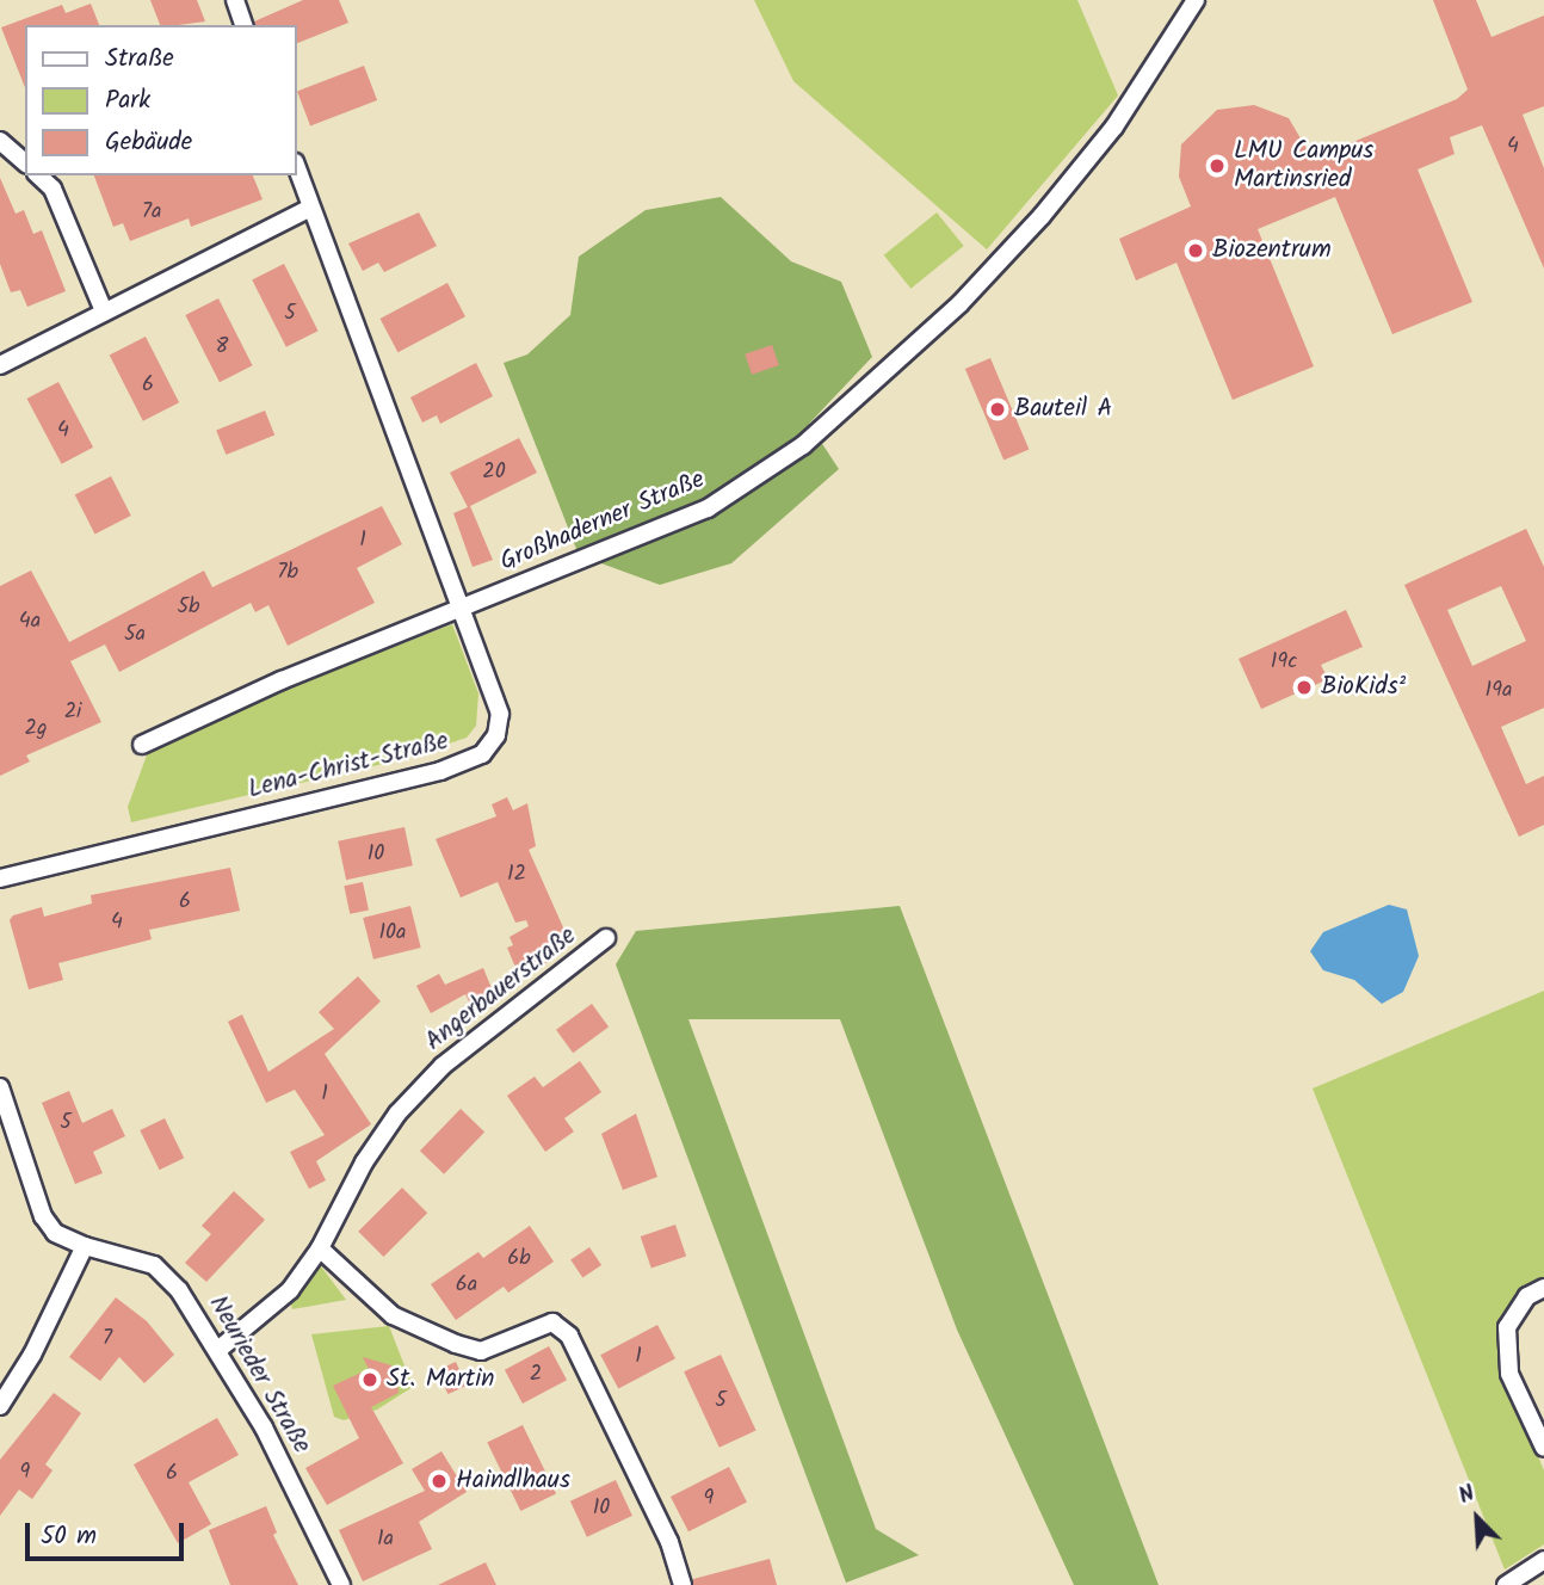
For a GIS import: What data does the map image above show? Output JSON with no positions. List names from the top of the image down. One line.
{"streets":{"street":["Großhaderner Straße","Lena-Christ-Straße","Angerbauerstraße","Neurieder Straße"]},"crossings":[["Großhaderner Straße","Lena-Christ-Straße"],["Angerbauerstraße","Neurieder Straße"]],"places":["LMU Campus Martinsried","Biozentrum","Bauteil A","BioKids²","St. Martin","Haindlhaus"],"house_numbers":["4","7a","5","8","6","4","20","1","7b","5b","4a","5a","19c","19a","2i","2g","10","12","6","4","10a","1","5","6b","6a","7","1","2","5","9","6","9","10","1a"],"legend":["Straße","Park","Gebäude"],"scale_bar":"50 m","north":"top left"}
